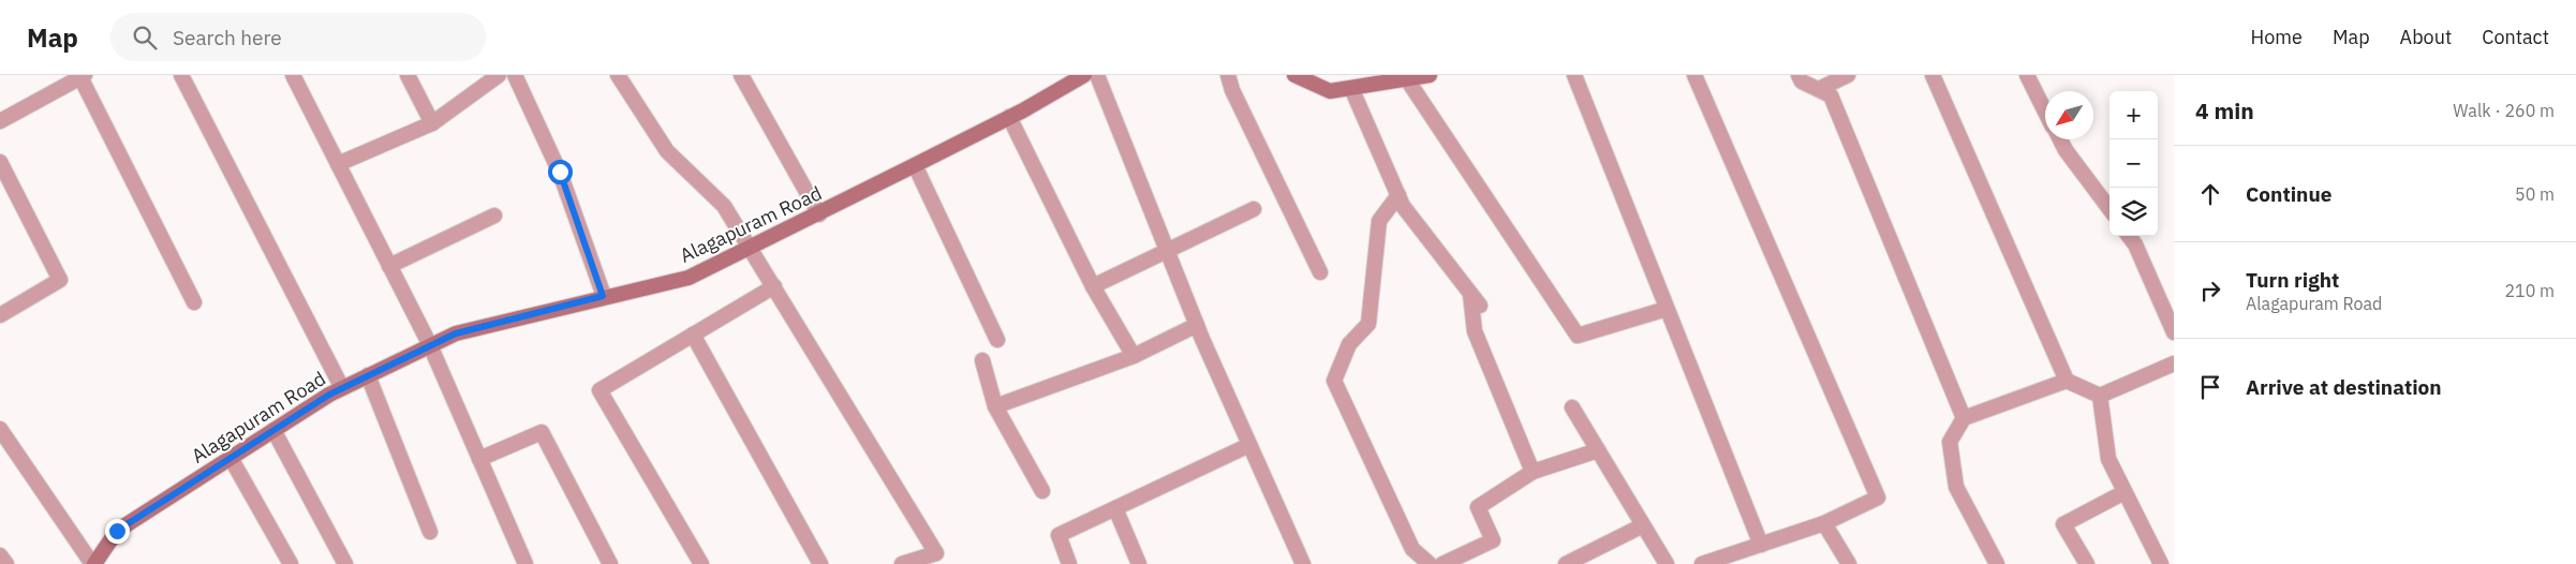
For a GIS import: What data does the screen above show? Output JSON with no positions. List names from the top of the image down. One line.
{"streets":{"main road":["Alagapuram Road"]},"north":"bottom left","page":{"header":"Map","search":"Search here","nav":["Home","Map","About","Contact"],"heading":["4 min","Walk · 260 m"],"map_buttons":["+","−"],"list":[["Continue","50 m"],["Turn right","Alagapuram Road","210 m"],"Arrive at destination"]}}
